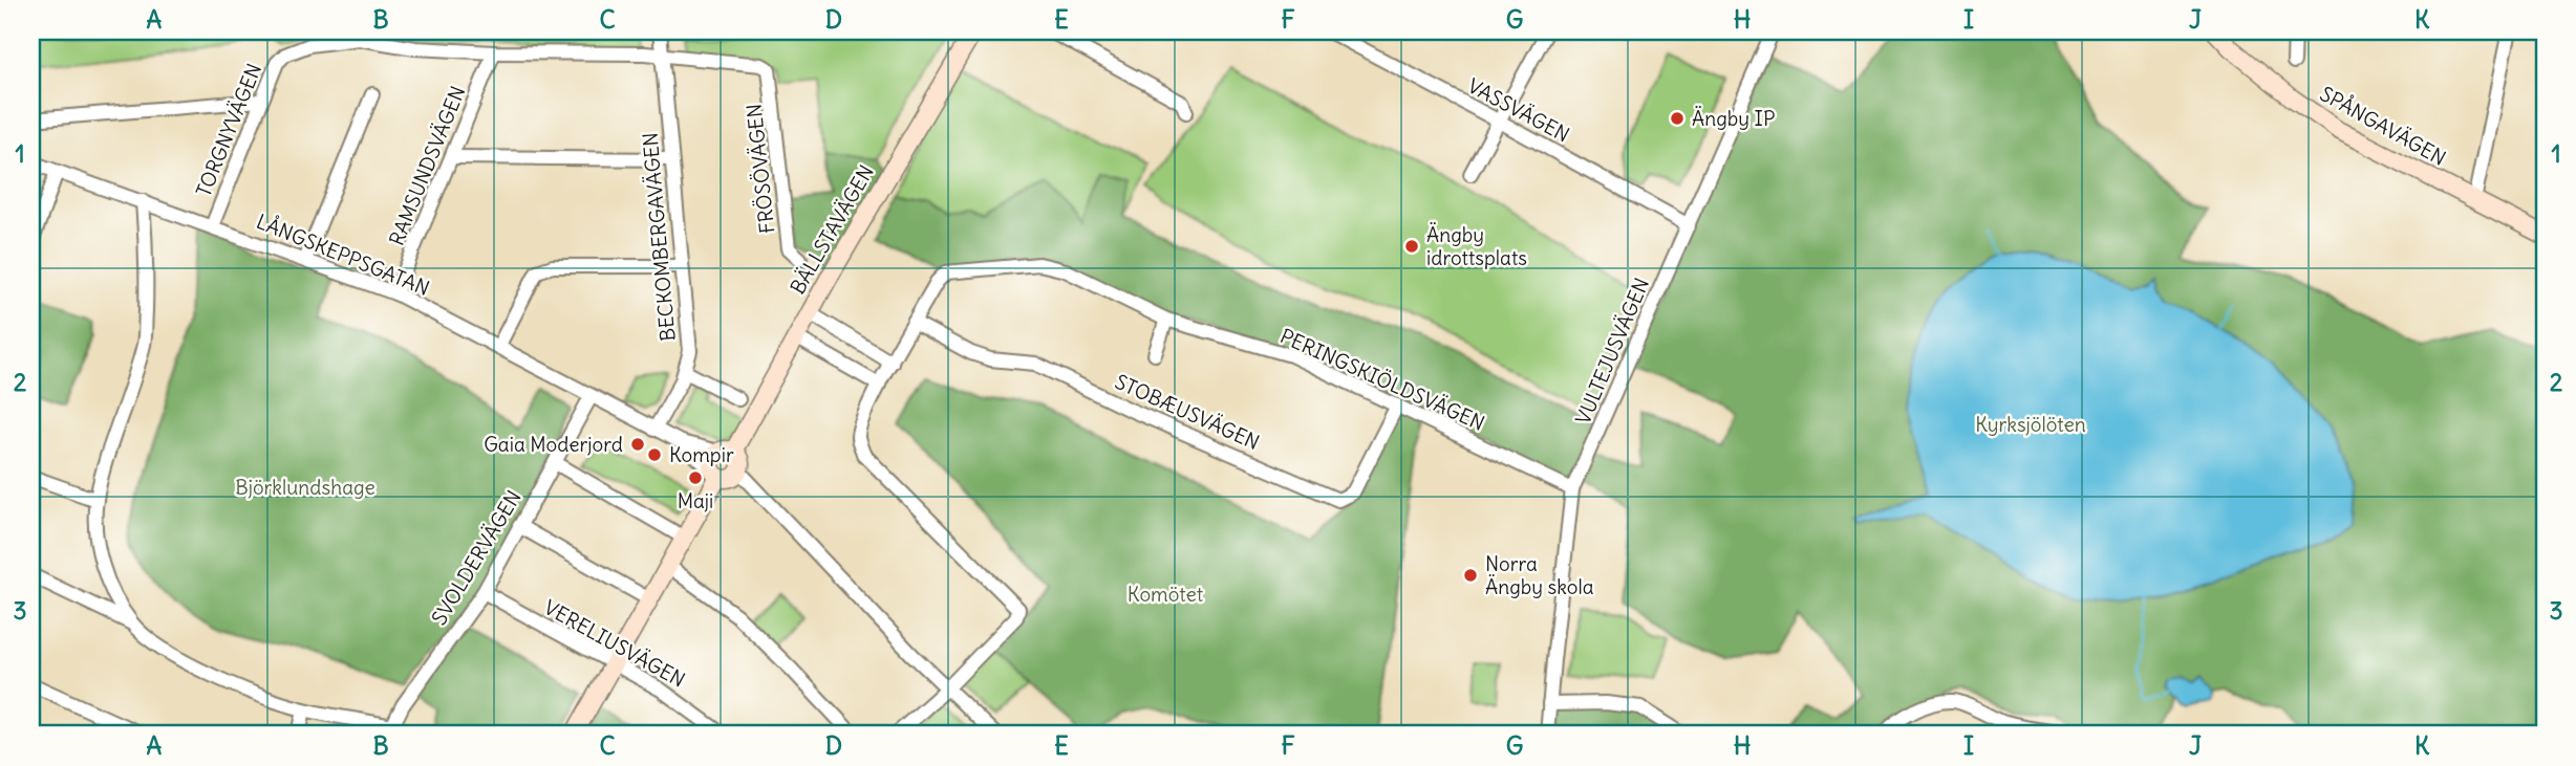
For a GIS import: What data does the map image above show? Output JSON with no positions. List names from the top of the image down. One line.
{"streets":{"street":["VASSVÄGEN","SPÅNGAVÄGEN","TORGNYVÄGEN","RAMSUNDSVÄGEN","FRÖSÖVÄGEN","BÄLLSTAVÄGEN","BECKOMBERGAVÄGEN","LÅNGSKEPPSGATAN","VULTEJUSVÄGEN","PERINGSKIÖLDSVÄGEN","STOBÆUSVÄGEN","SVOLDERVÄGEN","VERELIUSVÄGEN"]},"crossings":[["VASSVÄGEN","VULTEJUSVÄGEN"],["TORGNYVÄGEN","RAMSUNDSVÄGEN"],["TORGNYVÄGEN","FRÖSÖVÄGEN"],["TORGNYVÄGEN","BECKOMBERGAVÄGEN"],["TORGNYVÄGEN","LÅNGSKEPPSGATAN"],["RAMSUNDSVÄGEN","LÅNGSKEPPSGATAN"],["BÄLLSTAVÄGEN","LÅNGSKEPPSGATAN"],["BÄLLSTAVÄGEN","VERELIUSVÄGEN"],["BECKOMBERGAVÄGEN","LÅNGSKEPPSGATAN"],["LÅNGSKEPPSGATAN","SVOLDERVÄGEN"],["VULTEJUSVÄGEN","PERINGSKIÖLDSVÄGEN"],["PERINGSKIÖLDSVÄGEN","STOBÆUSVÄGEN"],["SVOLDERVÄGEN","VERELIUSVÄGEN"]],"parks":["Kyrksjölöten","Björklundshage","Komötet"],"places":["Ängby IP","Ängby idrottsplats","Gaia Moderjord","Kompir","Maji","Norra Ängby skola"],"grid":{"columns":["A","B","C","D","E","F","G","H","I","J","K"],"rows":["1","2","3"]}}
